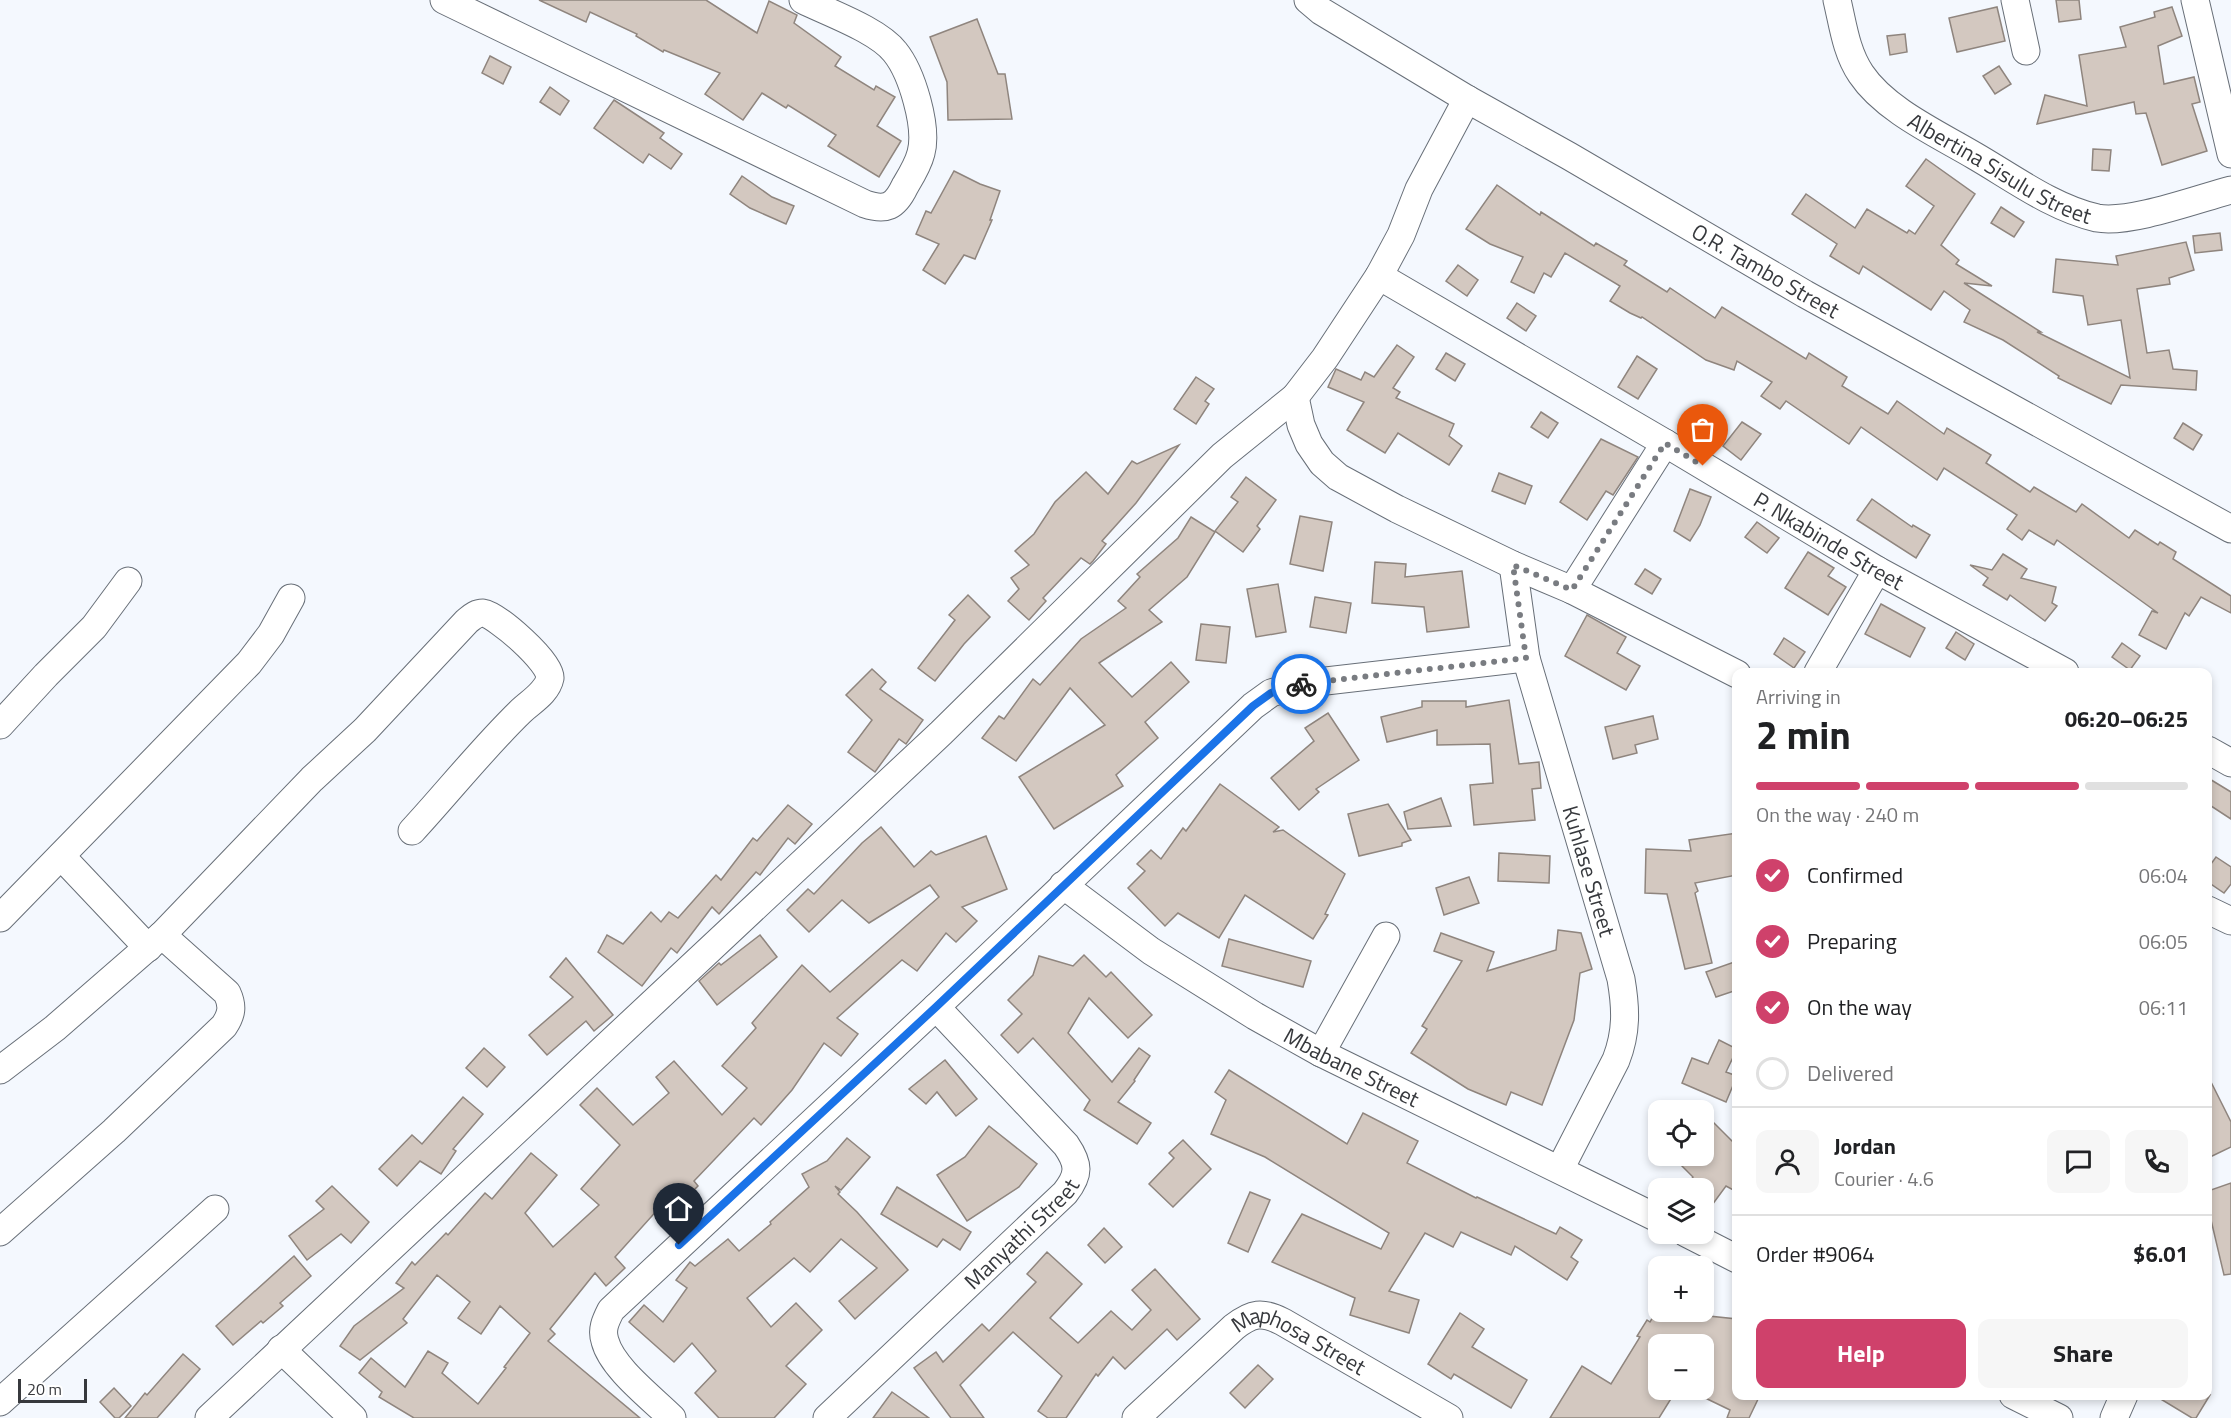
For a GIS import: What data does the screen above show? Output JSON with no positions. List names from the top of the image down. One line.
{"streets":{"street":["Albertina Sisulu Street","O.R. Tambo Street","P. Nkabinde Street","Kuhlase Street","Mbabane Street","Manyathi Street","Maphosa Street"]},"crossings":[["Kuhlase Street","Mbabane Street"]],"scale_bar":"20 m","page":{"heading":["2 min","Arriving in","06:20–06:25"],"panel":["Jordan","Courier · 4.6","Order #9064","$6.01"],"bar":"On the way · 240 m","list":[["Confirmed","06:04"],["Preparing","06:05"],["On the way","06:11"],"Delivered"],"map_buttons":["+","−"],"buttons":["Help","Share"],"scale":"20 m"}}
